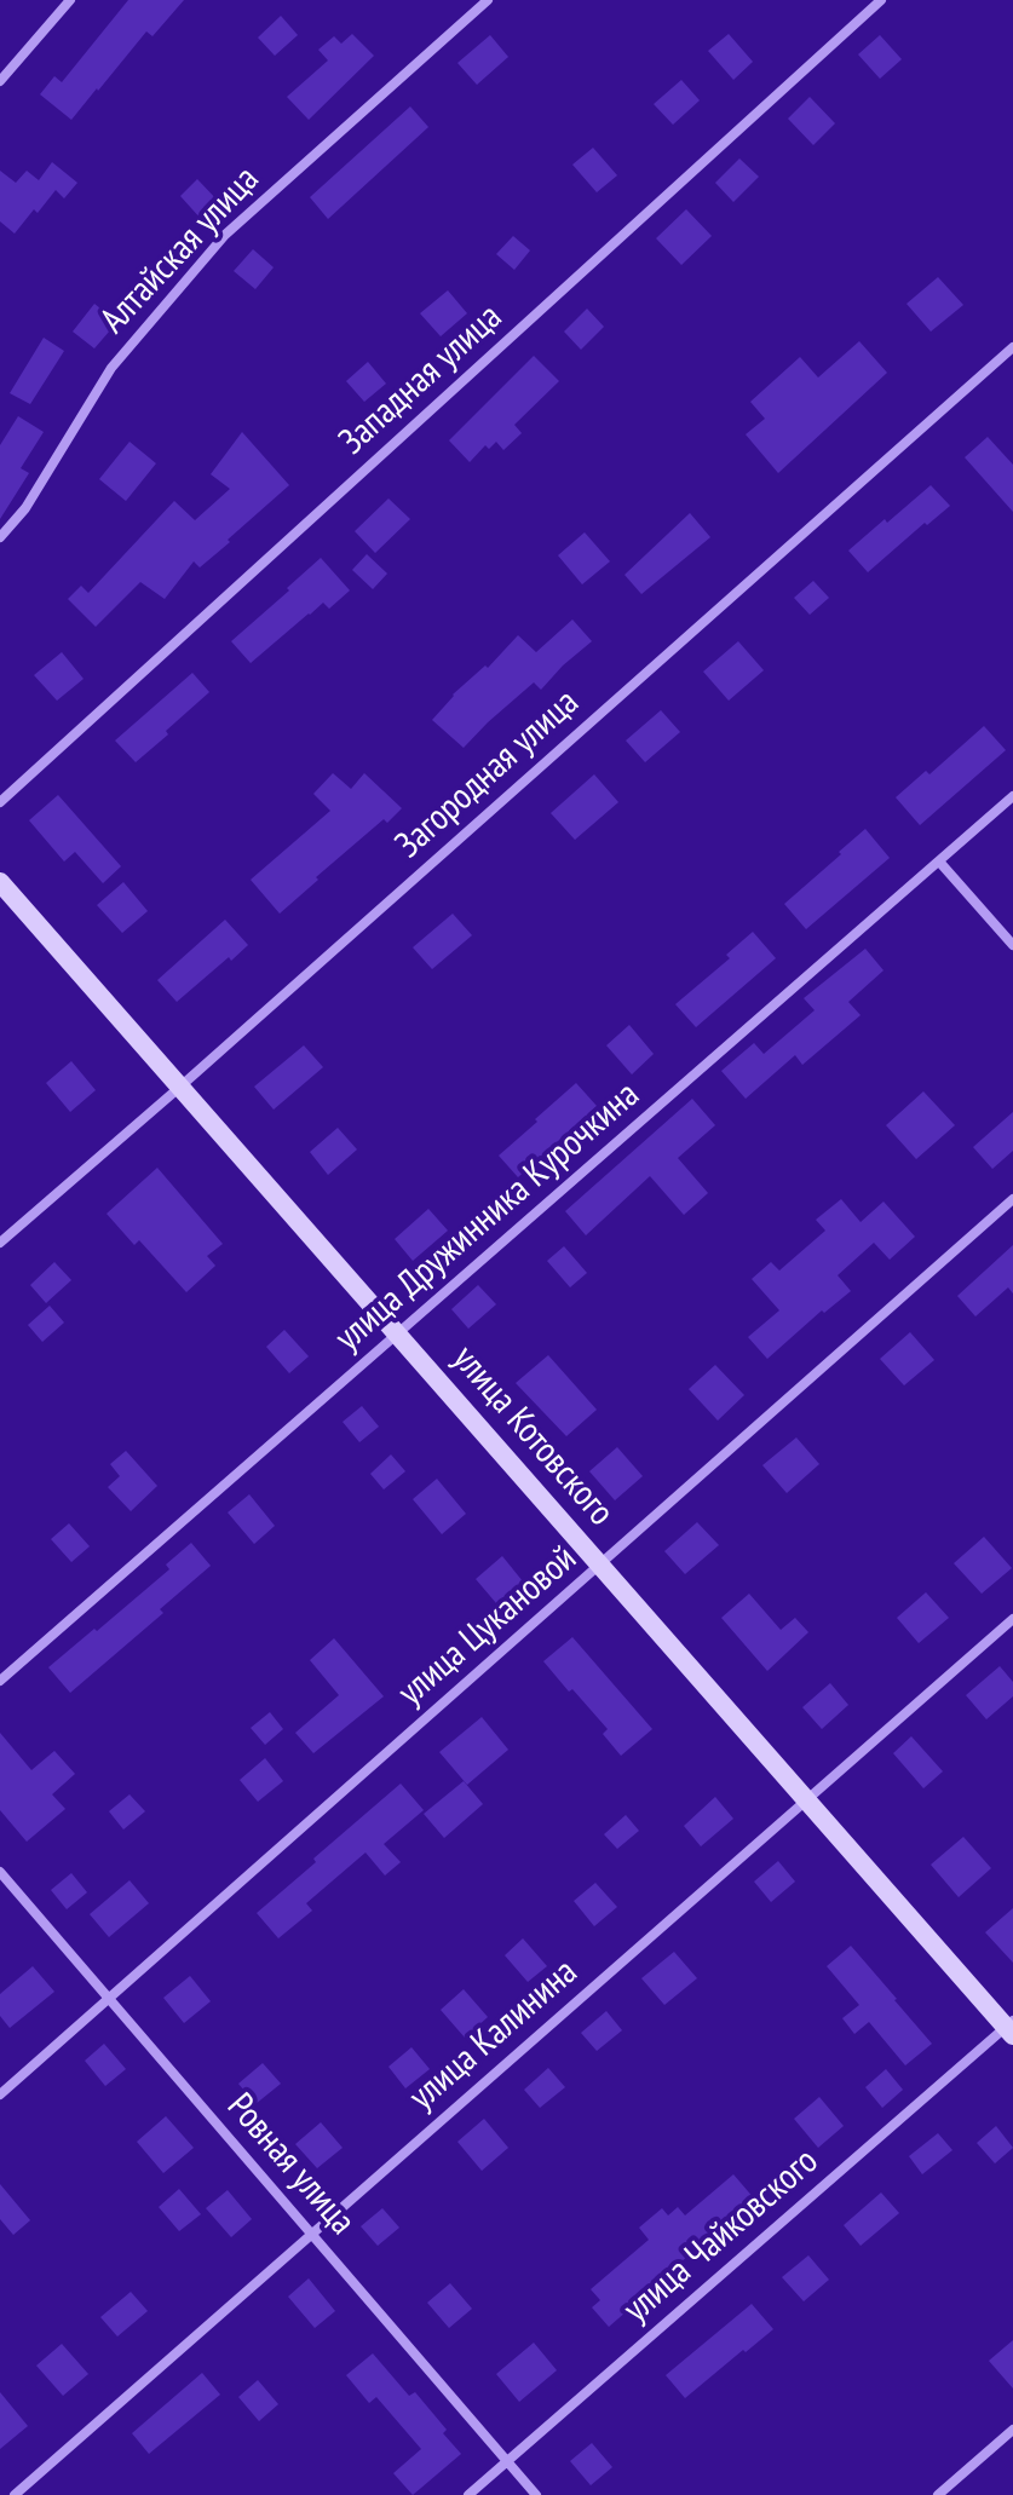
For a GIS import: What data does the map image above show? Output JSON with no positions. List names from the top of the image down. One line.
{"streets":{"street":["Алтайская улица","Западная улица","Загородная улица","улица Дружинника Курочкина","улица Котовского","улица Цукановой","улица Калинина","Ровная улица","улица Чайковского"]},"crossings":[["Загородная улица","улица Котовского"],["улица Дружинника Курочкина","улица Котовского"],["улица Котовского","улица Цукановой"],["улица Котовского","улица Калинина"],["улица Котовского","улица Чайковского"],["улица Цукановой","Ровная улица"],["улица Калинина","Ровная улица"],["Ровная улица","улица Чайковского"]]}
